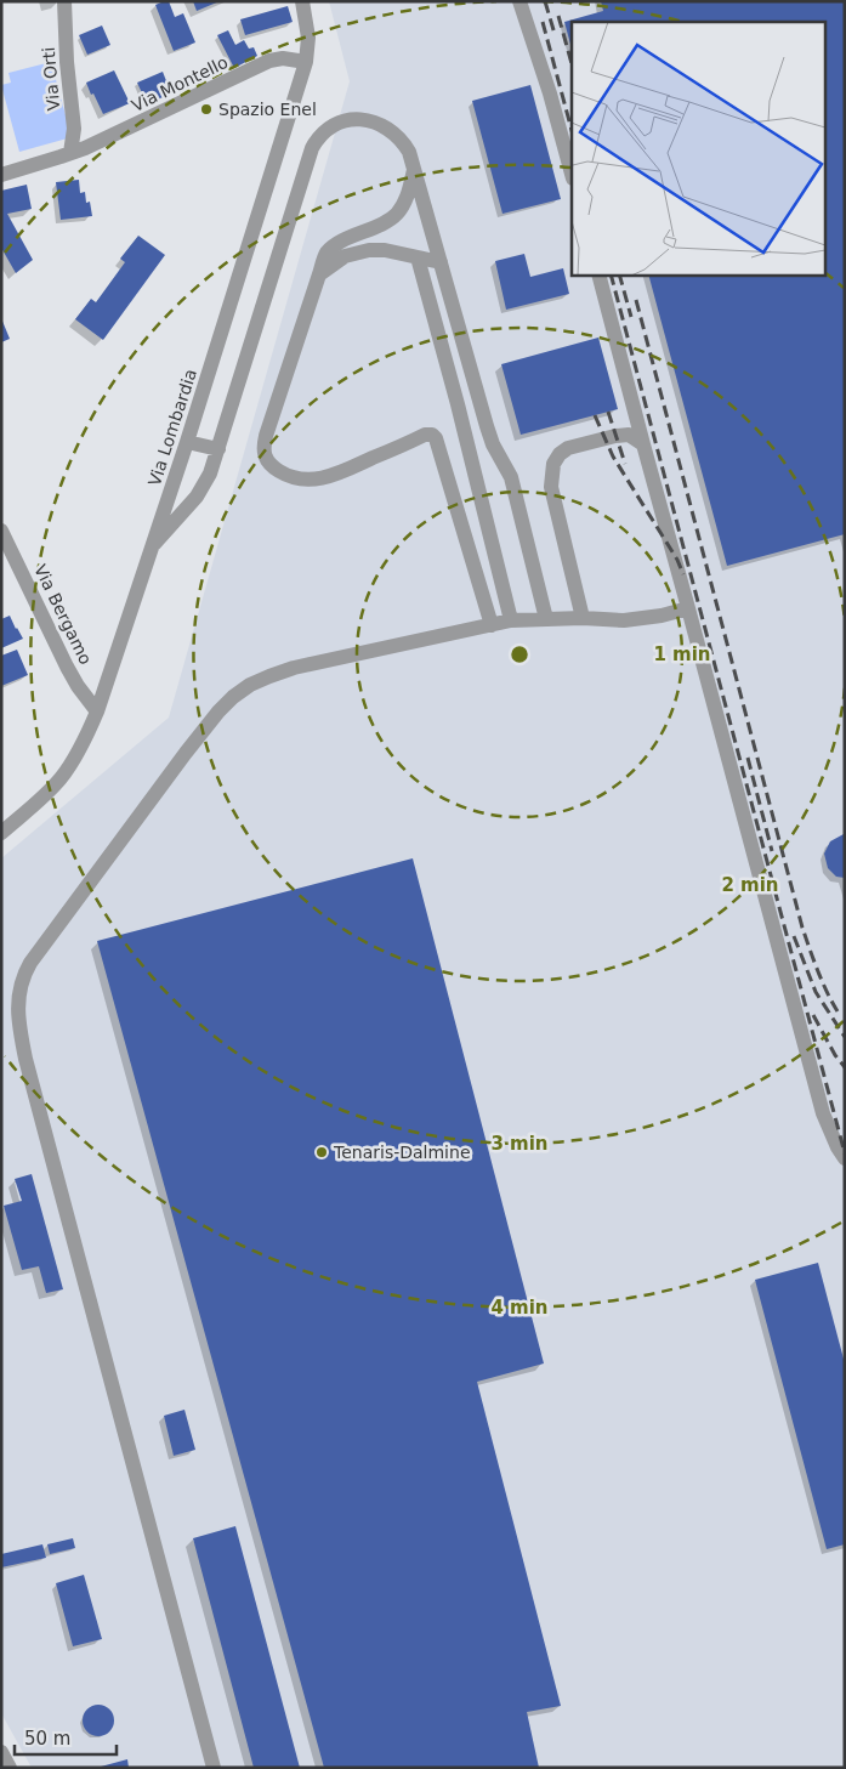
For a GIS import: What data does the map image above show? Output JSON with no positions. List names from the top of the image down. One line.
{"streets":{"street":["Via Orti","Via Montello","Via Lombardia","Via Bergamo"]},"crossings":[["Via Orti","Via Montello"],["Via Montello","Via Lombardia"],["Via Lombardia","Via Bergamo"]],"places":["Spazio Enel","Tenaris-Dalmine"],"scale_bar":"50 m","rings":["1 min","2 min","3 min","4 min"]}
